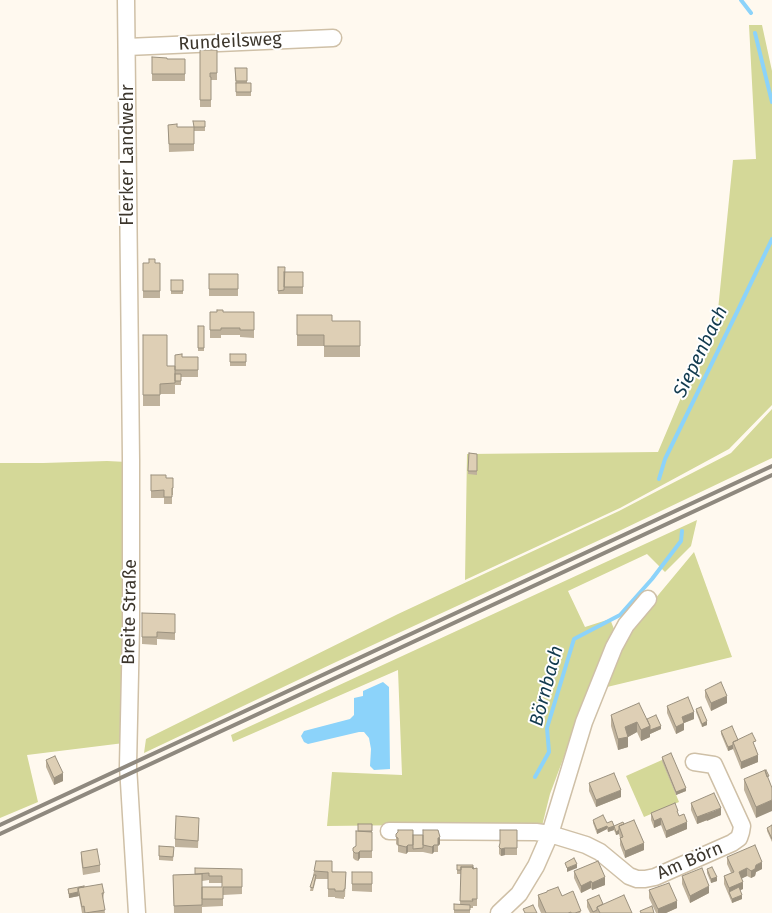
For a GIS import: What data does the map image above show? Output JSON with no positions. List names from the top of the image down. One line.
{"streets":{"street":["Rundeilsweg","Flerker Landwehr","Breite Straße","Am Börn"]},"crossings":[["Rundeilsweg","Flerker Landwehr"],["Flerker Landwehr","Breite Straße"]],"water":["Siepenbach","Börnbach"]}
